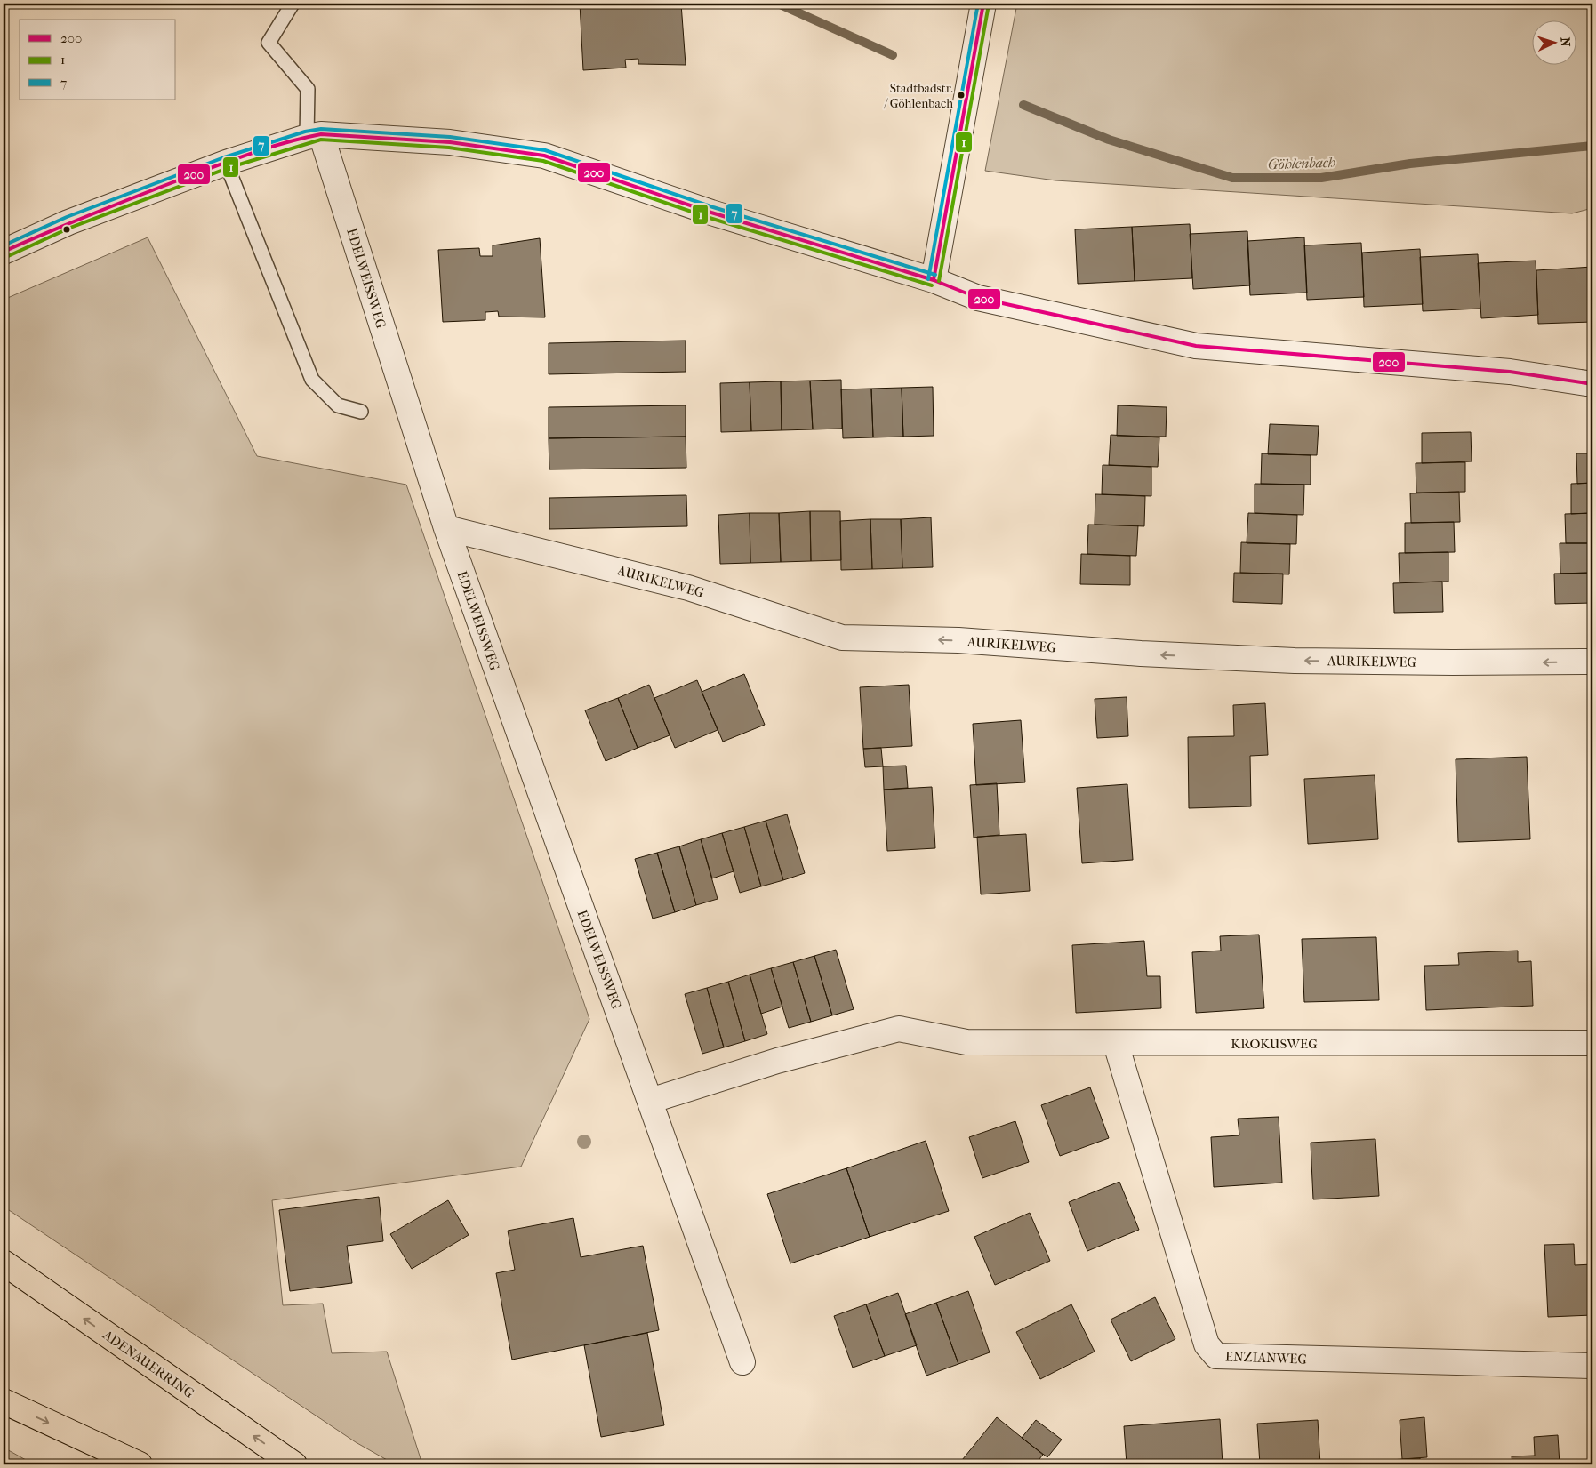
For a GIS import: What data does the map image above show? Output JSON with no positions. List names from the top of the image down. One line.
{"streets":{"main road":["ADENAUERRING"],"street":["EDELWEISSWEG","AURIKELWEG","KROKUSWEG","ENZIANWEG"]},"crossings":[["EDELWEISSWEG","AURIKELWEG"],["EDELWEISSWEG","KROKUSWEG"],["KROKUSWEG","ENZIANWEG"]],"one_way":["AURIKELWEG"],"water":["Göhlenbach"],"places":["Stadtbadstr. / Göhlenbach"],"lines":["transit line 200","transit line 7","transit line 1"],"legend":["200","1","7"],"north":"right"}
